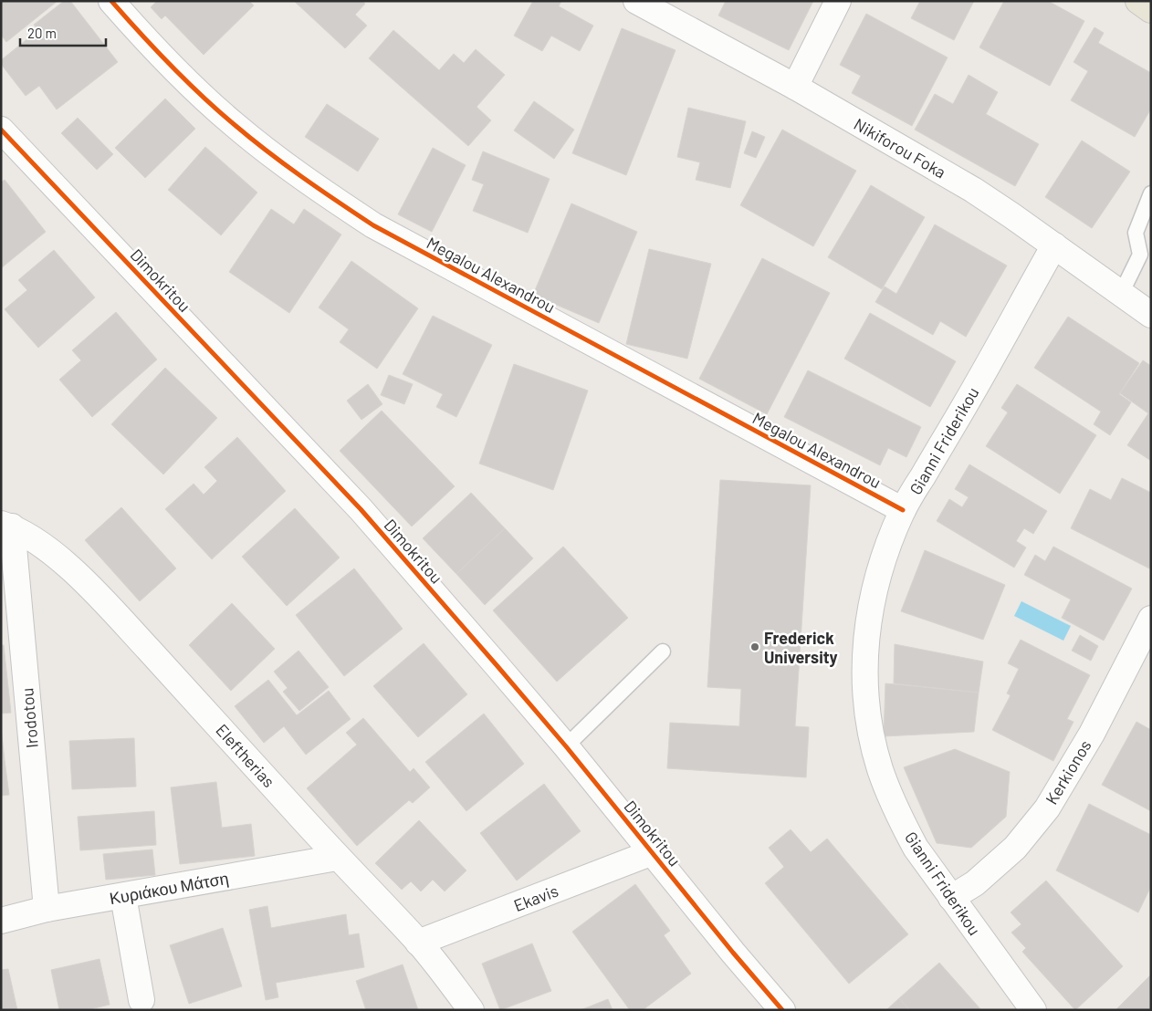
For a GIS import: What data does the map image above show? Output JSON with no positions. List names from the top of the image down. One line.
{"streets":{"street":["Nikiforou Foka","Megalou Alexandrou","Dimokritou","Gianni Friderikou","Irodotou","Eleftherias","Kerkionos","Κυριάκου Μάτση","Ekavis"]},"crossings":[["Nikiforou Foka","Gianni Friderikou"],["Megalou Alexandrou","Gianni Friderikou"],["Dimokritou","Ekavis"],["Gianni Friderikou","Kerkionos"],["Irodotou","Eleftherias"],["Irodotou","Κυριάκου Μάτση"],["Eleftherias","Κυριάκου Μάτση"],["Eleftherias","Ekavis"]],"places":["Frederick University"],"scale_bar":"20 m"}
